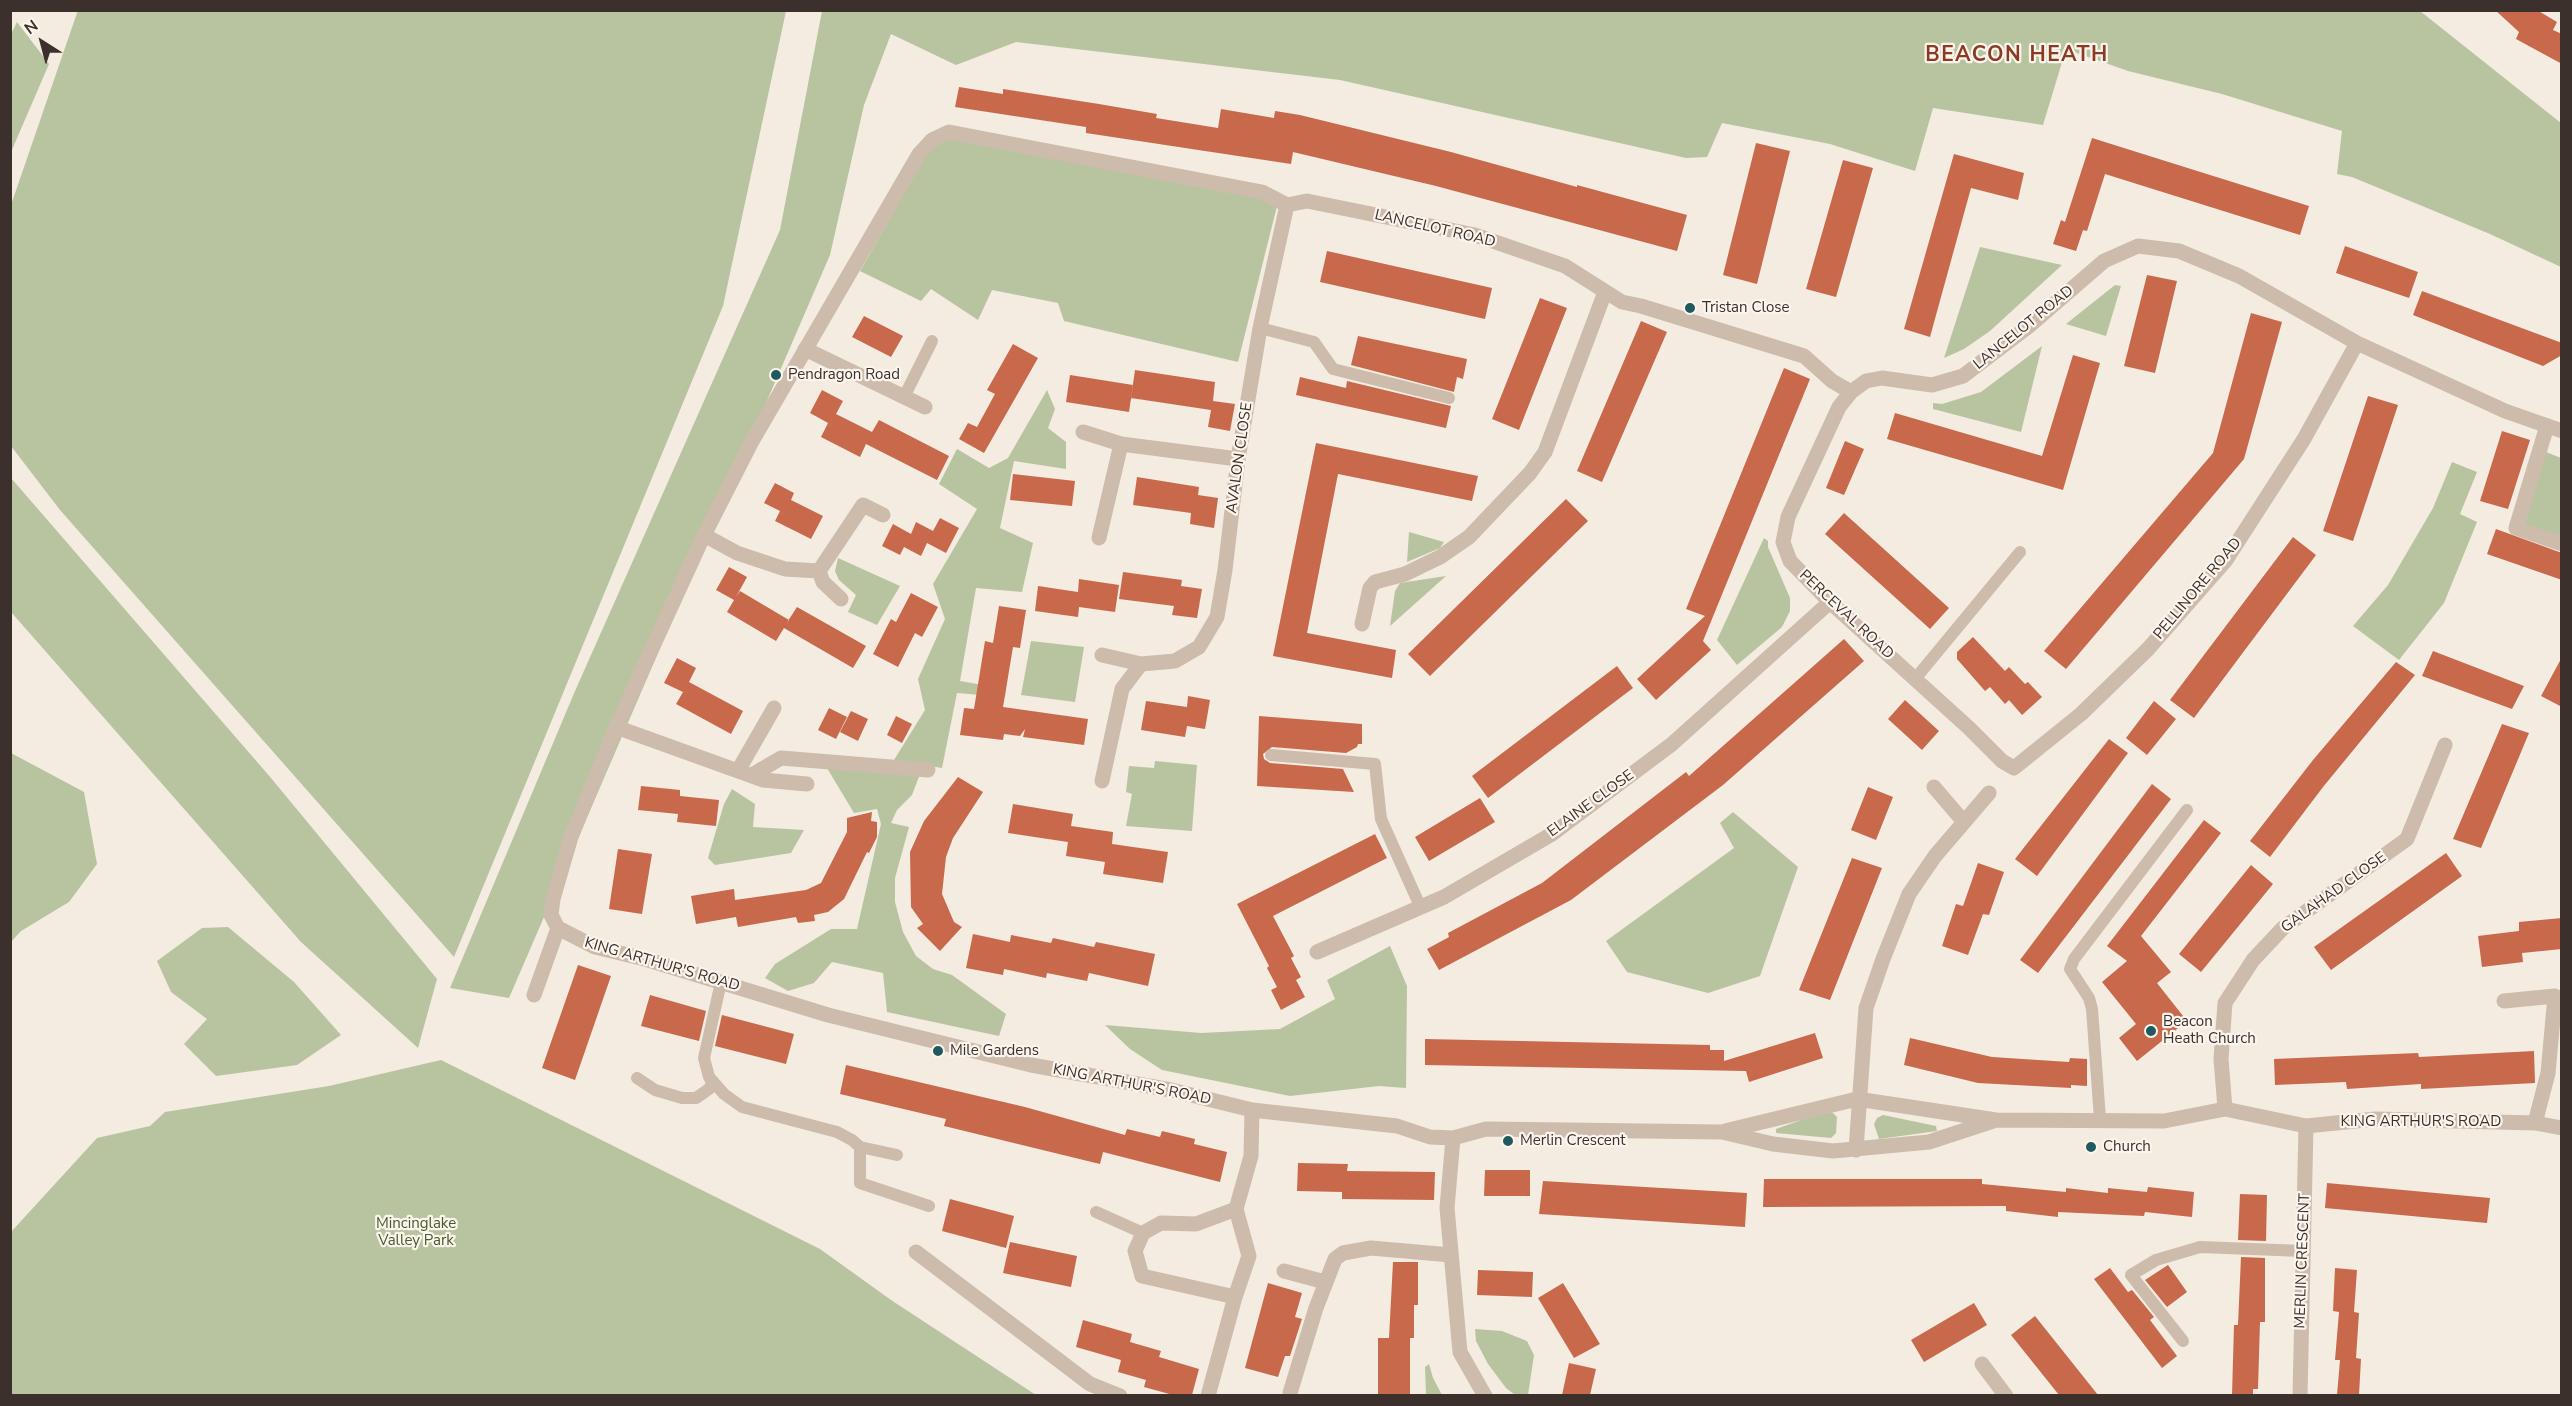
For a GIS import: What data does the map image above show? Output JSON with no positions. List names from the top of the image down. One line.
{"streets":{"street":["LANCELOT ROAD","AVALON CLOSE","PELLINORE ROAD","PERCEVAL ROAD","ELAINE CLOSE","GALAHAD CLOSE","KING ARTHUR'S ROAD","MERLIN CRESCENT"]},"crossings":[["LANCELOT ROAD","AVALON CLOSE"],["LANCELOT ROAD","PELLINORE ROAD"],["LANCELOT ROAD","PERCEVAL ROAD"],["PELLINORE ROAD","PERCEVAL ROAD"],["PERCEVAL ROAD","ELAINE CLOSE"],["GALAHAD CLOSE","KING ARTHUR'S ROAD"],["KING ARTHUR'S ROAD","MERLIN CRESCENT"]],"districts":["BEACON HEATH"],"parks":["Mincinglake Valley Park"],"places":["Tristan Close","Pendragon Road","Beacon Heath Church","Mile Gardens","Merlin Crescent","Church"],"north":"top left"}
